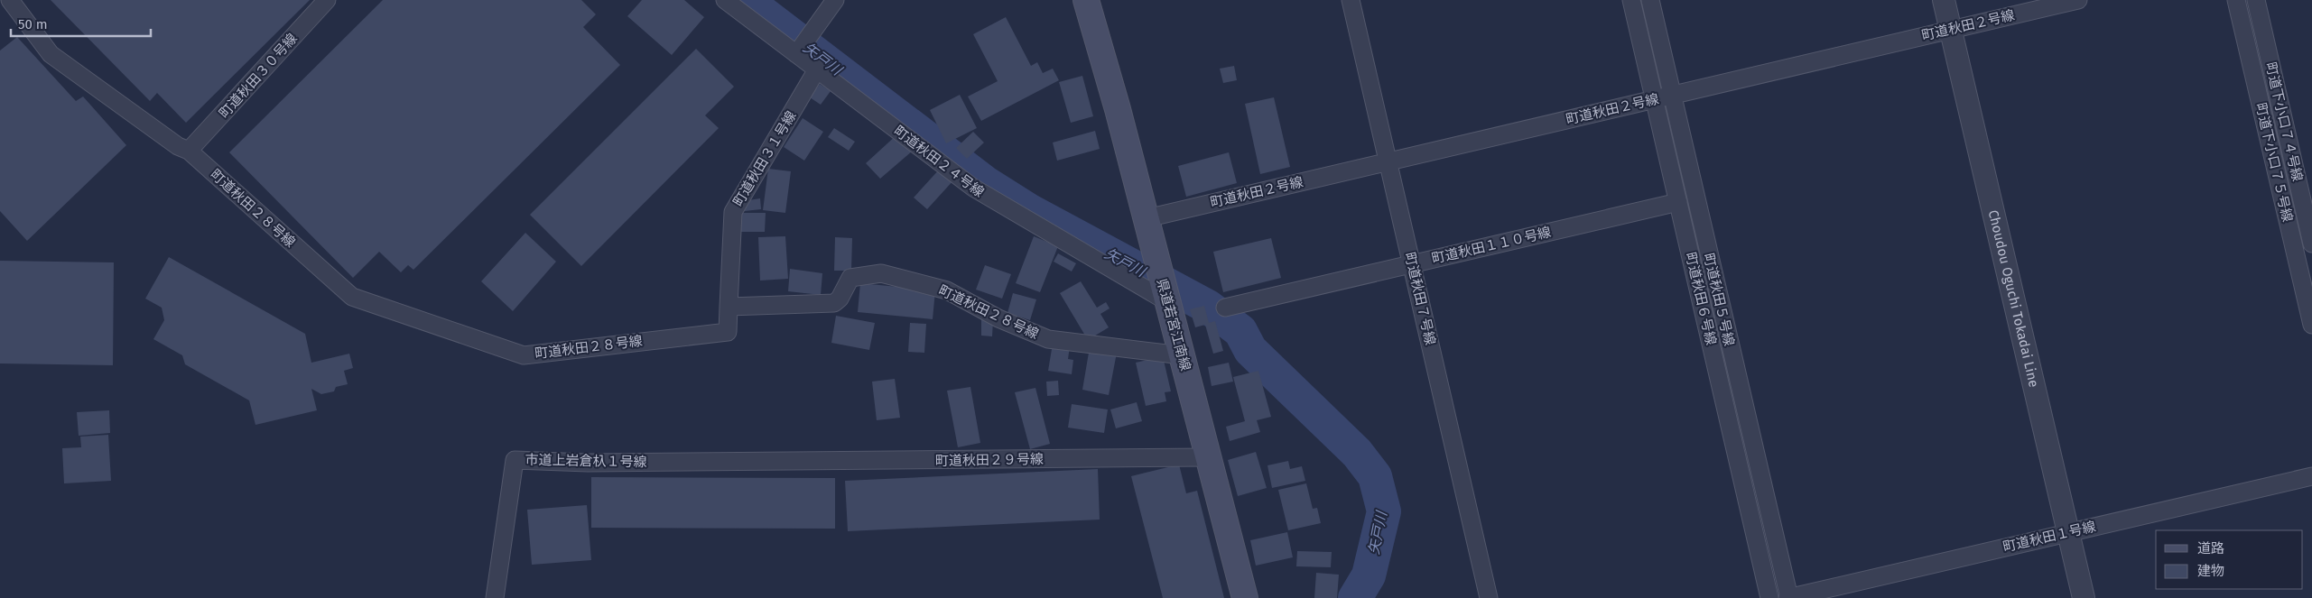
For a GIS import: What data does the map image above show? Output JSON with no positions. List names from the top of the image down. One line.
{"streets":{"main road":["県道若宮江南線"],"street":["町道秋田２号線","町道秋田３０号線","町道下小口７４号線","町道秋田３１号線","町道秋田２４号線","町道下小口７５号線","町道秋田２８号線","町道秋田１１０号線","町道秋田７号線","町道秋田６号線","Choudou Oguchi Tokadai Line","町道秋田５号線","町道秋田２９号線","市道上岩倉杁１号線","町道秋田１号線"]},"crossings":[["町道秋田２号線","町道秋田７号線"],["町道秋田２号線","町道秋田６号線"],["町道秋田２号線","Choudou Oguchi Tokadai Line"],["町道秋田２号線","町道秋田５号線"],["町道秋田２号線","県道若宮江南線"],["町道秋田３０号線","町道秋田２８号線"],["町道秋田３１号線","町道秋田２４号線"],["町道秋田３１号線","町道秋田２８号線"],["町道秋田２４号線","県道若宮江南線"],["町道秋田２８号線","県道若宮江南線"],["町道秋田１１０号線","町道秋田７号線"],["町道秋田１１０号線","町道秋田６号線"],["Choudou Oguchi Tokadai Line","町道秋田１号線"],["町道秋田５号線","町道秋田１号線"],["県道若宮江南線","町道秋田２９号線"],["町道秋田２９号線","市道上岩倉杁１号線"]],"water":["矢戸川"],"legend":["道路","建物"],"scale_bar":"50 m"}
